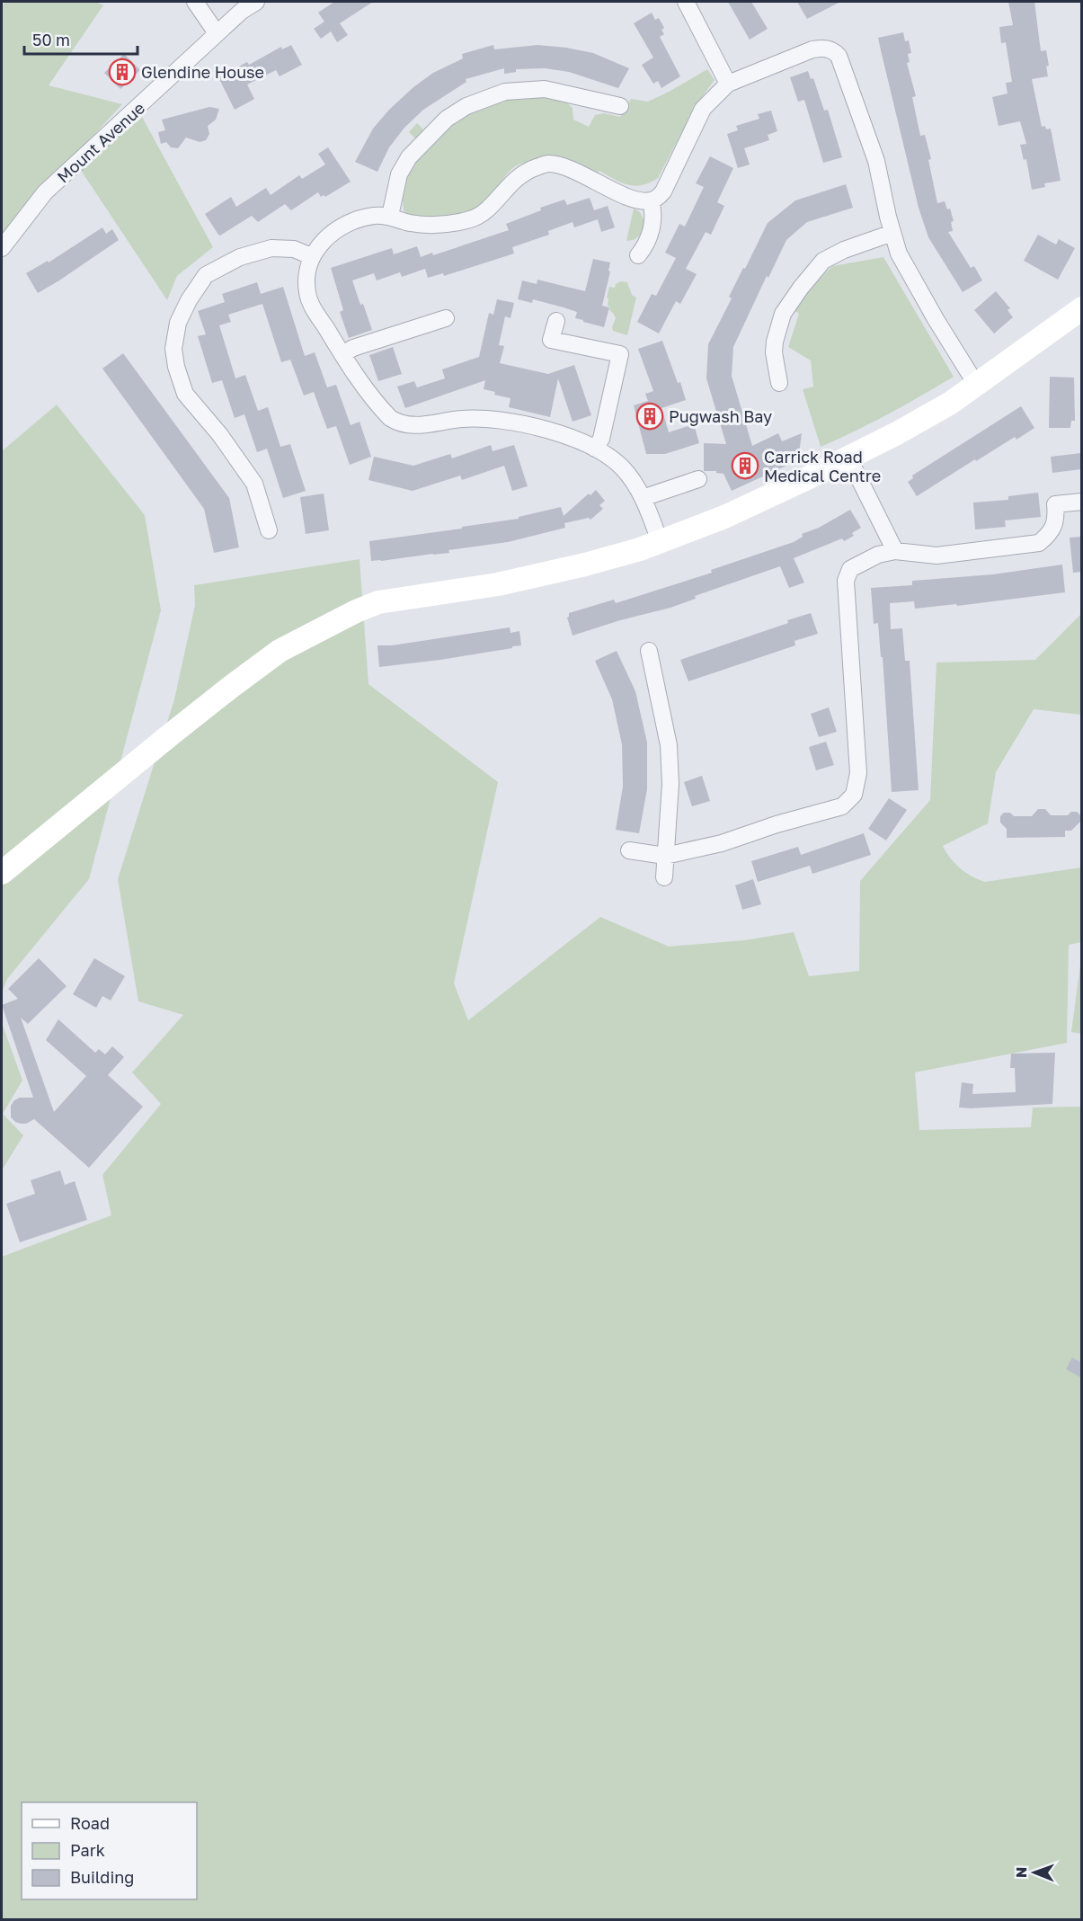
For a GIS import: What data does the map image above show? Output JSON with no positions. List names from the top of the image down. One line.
{"streets":{"street":["Mount Avenue"]},"places":{"building":["Glendine House","Pugwash Bay","Carrick Road Medical Centre"]},"legend":["Road","Park","Building"],"scale_bar":"50 m","north":"left"}
